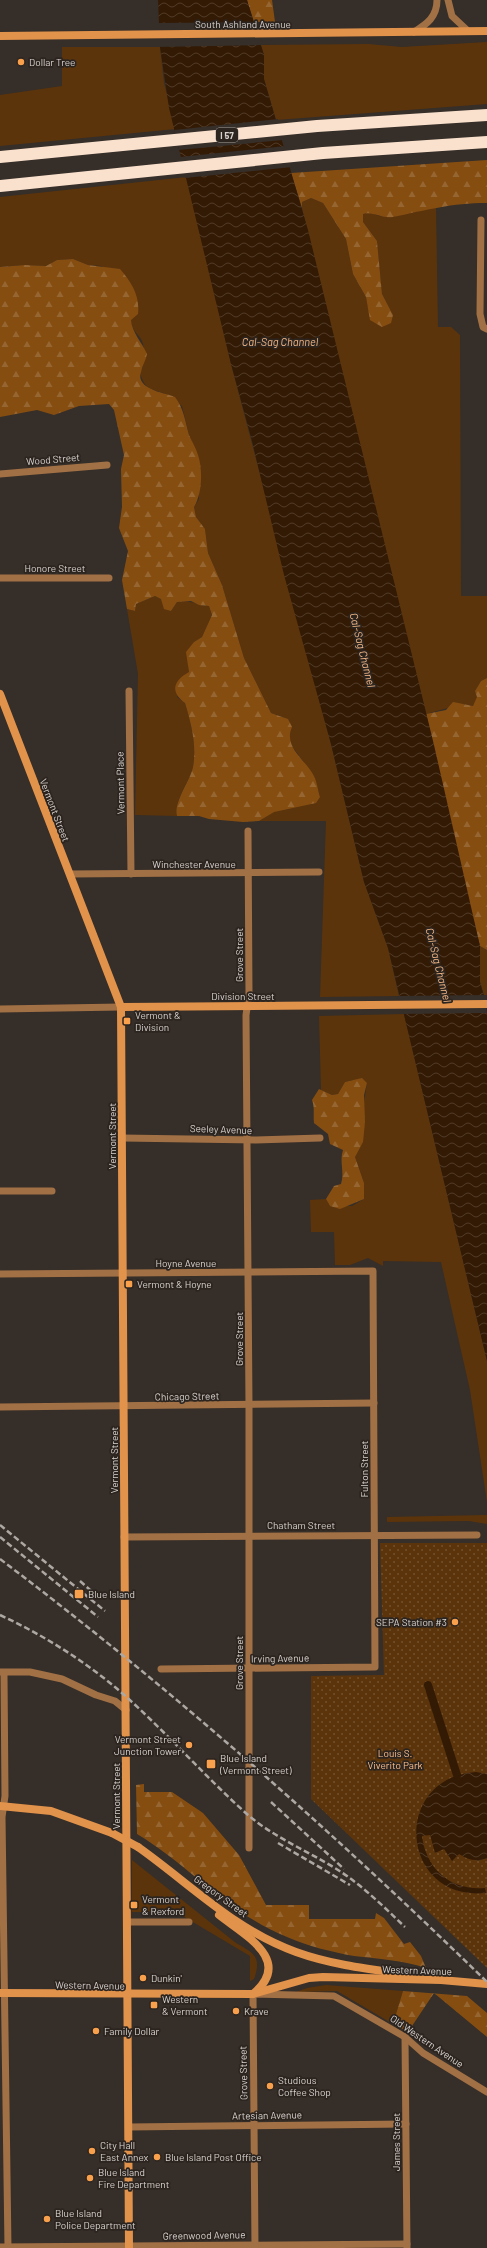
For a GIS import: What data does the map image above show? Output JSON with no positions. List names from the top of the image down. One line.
{"streets":{"highway":["I 57"],"street":["South Ashland Avenue","Wood Street","Honore Street","Vermont Place","Vermont Street","Winchester Avenue","Grove Street","Division Street","Seeley Avenue","Hoyne Avenue","Chicago Street","Fulton Street","Chatham Street","Irving Avenue","Gregory Street","Western Avenue","Old Western Avenue","Artesian Avenue","James Street","Greenwood Avenue"]},"crossings":[["Vermont Place","Winchester Avenue"],["Vermont Street","Winchester Avenue"],["Vermont Street","Division Street"],["Vermont Street","Seeley Avenue"],["Vermont Street","Hoyne Avenue"],["Vermont Street","Chicago Street"],["Vermont Street","Chatham Street"],["Vermont Street","Western Avenue"],["Vermont Street","Artesian Avenue"],["Vermont Street","Greenwood Avenue"],["Winchester Avenue","Grove Street"],["Grove Street","Division Street"],["Grove Street","Seeley Avenue"],["Grove Street","Hoyne Avenue"],["Grove Street","Chicago Street"],["Grove Street","Chatham Street"],["Grove Street","Irving Avenue"],["Grove Street","Western Avenue"],["Grove Street","Artesian Avenue"],["Grove Street","Greenwood Avenue"],["Hoyne Avenue","Fulton Street"],["Chicago Street","Fulton Street"],["Fulton Street","Chatham Street"],["Fulton Street","Irving Avenue"],["Gregory Street","Western Avenue"],["Western Avenue","Old Western Avenue"],["Old Western Avenue","James Street"],["Artesian Avenue","James Street"],["James Street","Greenwood Avenue"]],"water":["Cal-Sag Channel"],"parks":["Louis S. Viverito Park"],"places":{"other":["Dollar Tree","SEPA Station #3","Vermont Street Junction Tower","Dunkin'","Krave","Family Dollar","Studious Coffee Shop","City Hall East Annex","Blue Island Post Office","Blue Island Fire Department","Blue Island Police Department"],"transit":["Vermont & Division","Vermont & Hoyne","Blue Island","Blue Island (Vermont Street)","Vermont & Rexford","Western & Vermont"]}}
